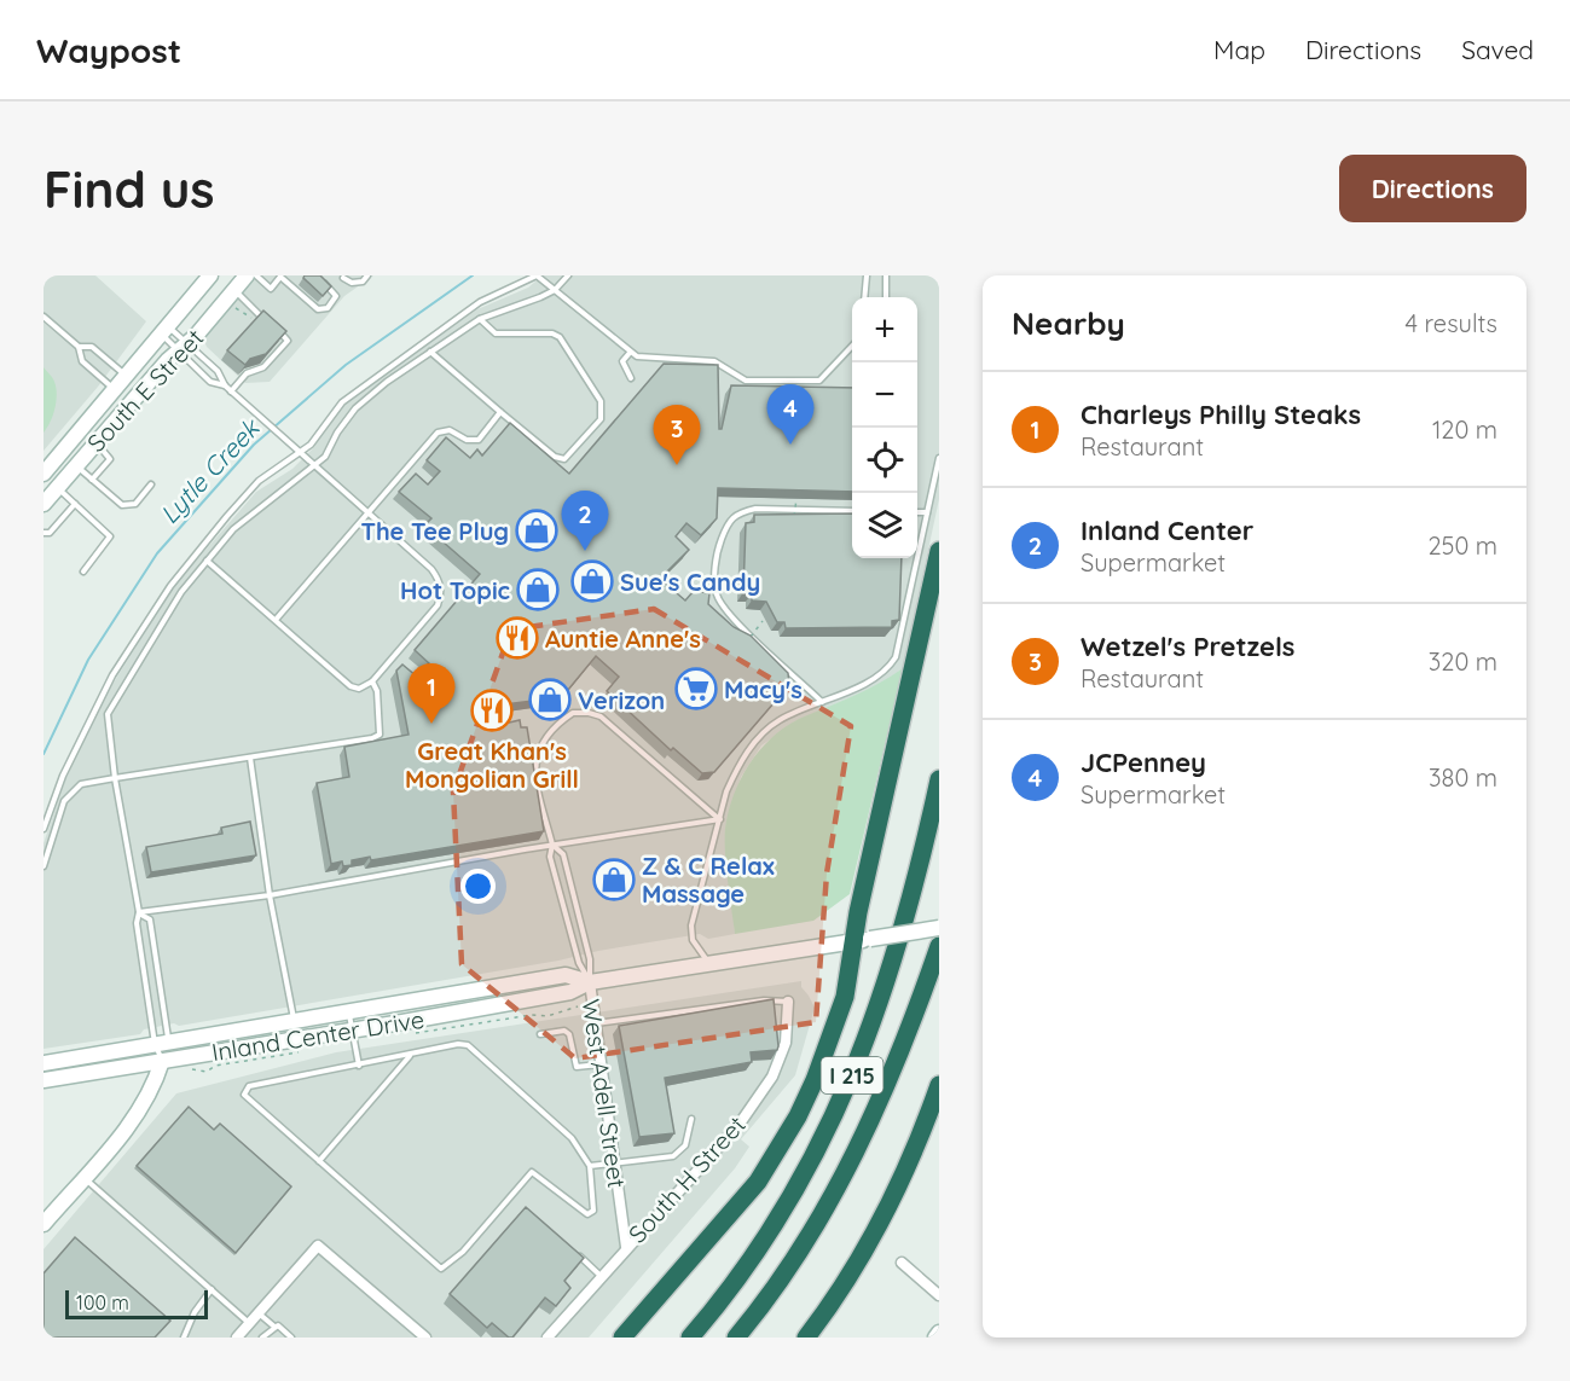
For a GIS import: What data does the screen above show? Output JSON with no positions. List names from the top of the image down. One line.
{"streets":{"highway":["I 215"],"main road":["South E Street","Inland Center Drive"],"street":["West Adell Street","South H Street"]},"crossings":[["Inland Center Drive","West Adell Street"],["West Adell Street","South H Street"]],"water":["Lytle Creek"],"places":{"shop":["The Tee Plug","Sue's Candy","Hot Topic","Verizon","Z & C Relax Massage"],"restaurant":["Auntie Anne's","Great Khan's Mongolian Grill"],"supermarket":["Macy's"]},"scale_bar":"100 m","page":{"header":"Waypost","nav":["Map","Directions","Saved"],"buttons":"Directions","title":"Find us","heading":["Nearby","4 results"],"map_buttons":["+","−"],"list":[{"mark":"1","name":"Charleys Philly Steaks","note":"Restaurant","value":"120 m"},{"mark":"2","name":"Inland Center","note":"Supermarket","value":"250 m"},{"mark":"3","name":"Wetzel's Pretzels","note":"Restaurant","value":"320 m"},{"mark":"4","name":"JCPenney","note":"Supermarket","value":"380 m"}],"pins":["4","3","2","1"],"scale":"100 m"}}
